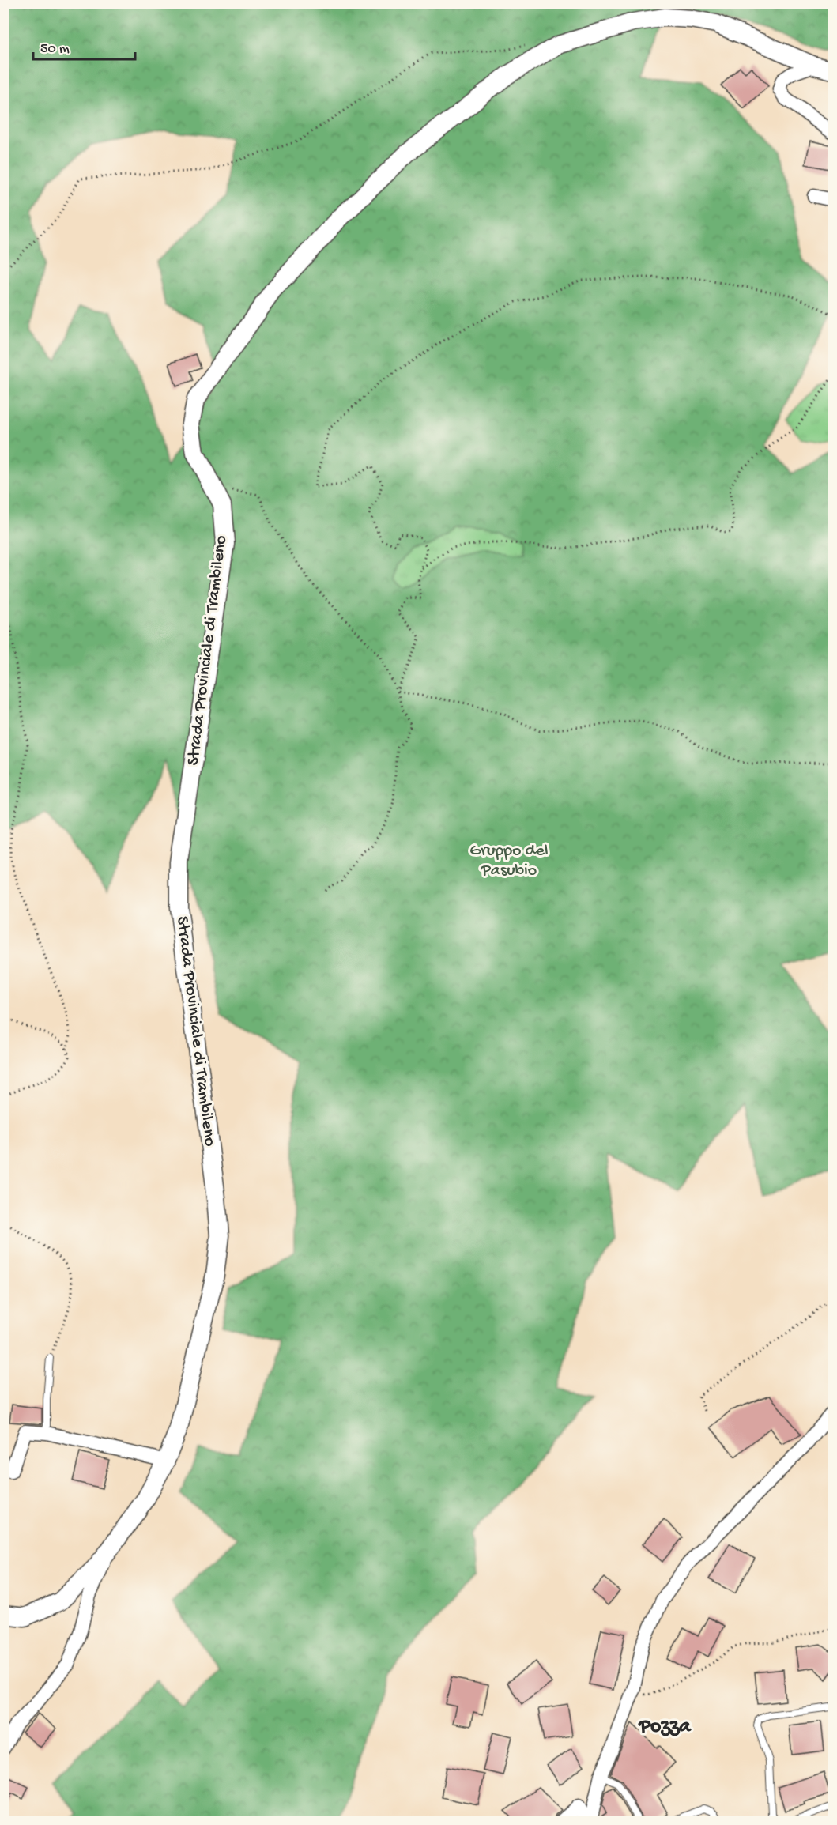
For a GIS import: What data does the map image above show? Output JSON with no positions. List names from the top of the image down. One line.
{"streets":{"street":["Strada Provinciale di Trambileno"]},"districts":["Pozza"],"parks":["Gruppo del Pasubio"],"scale_bar":"50 m"}
